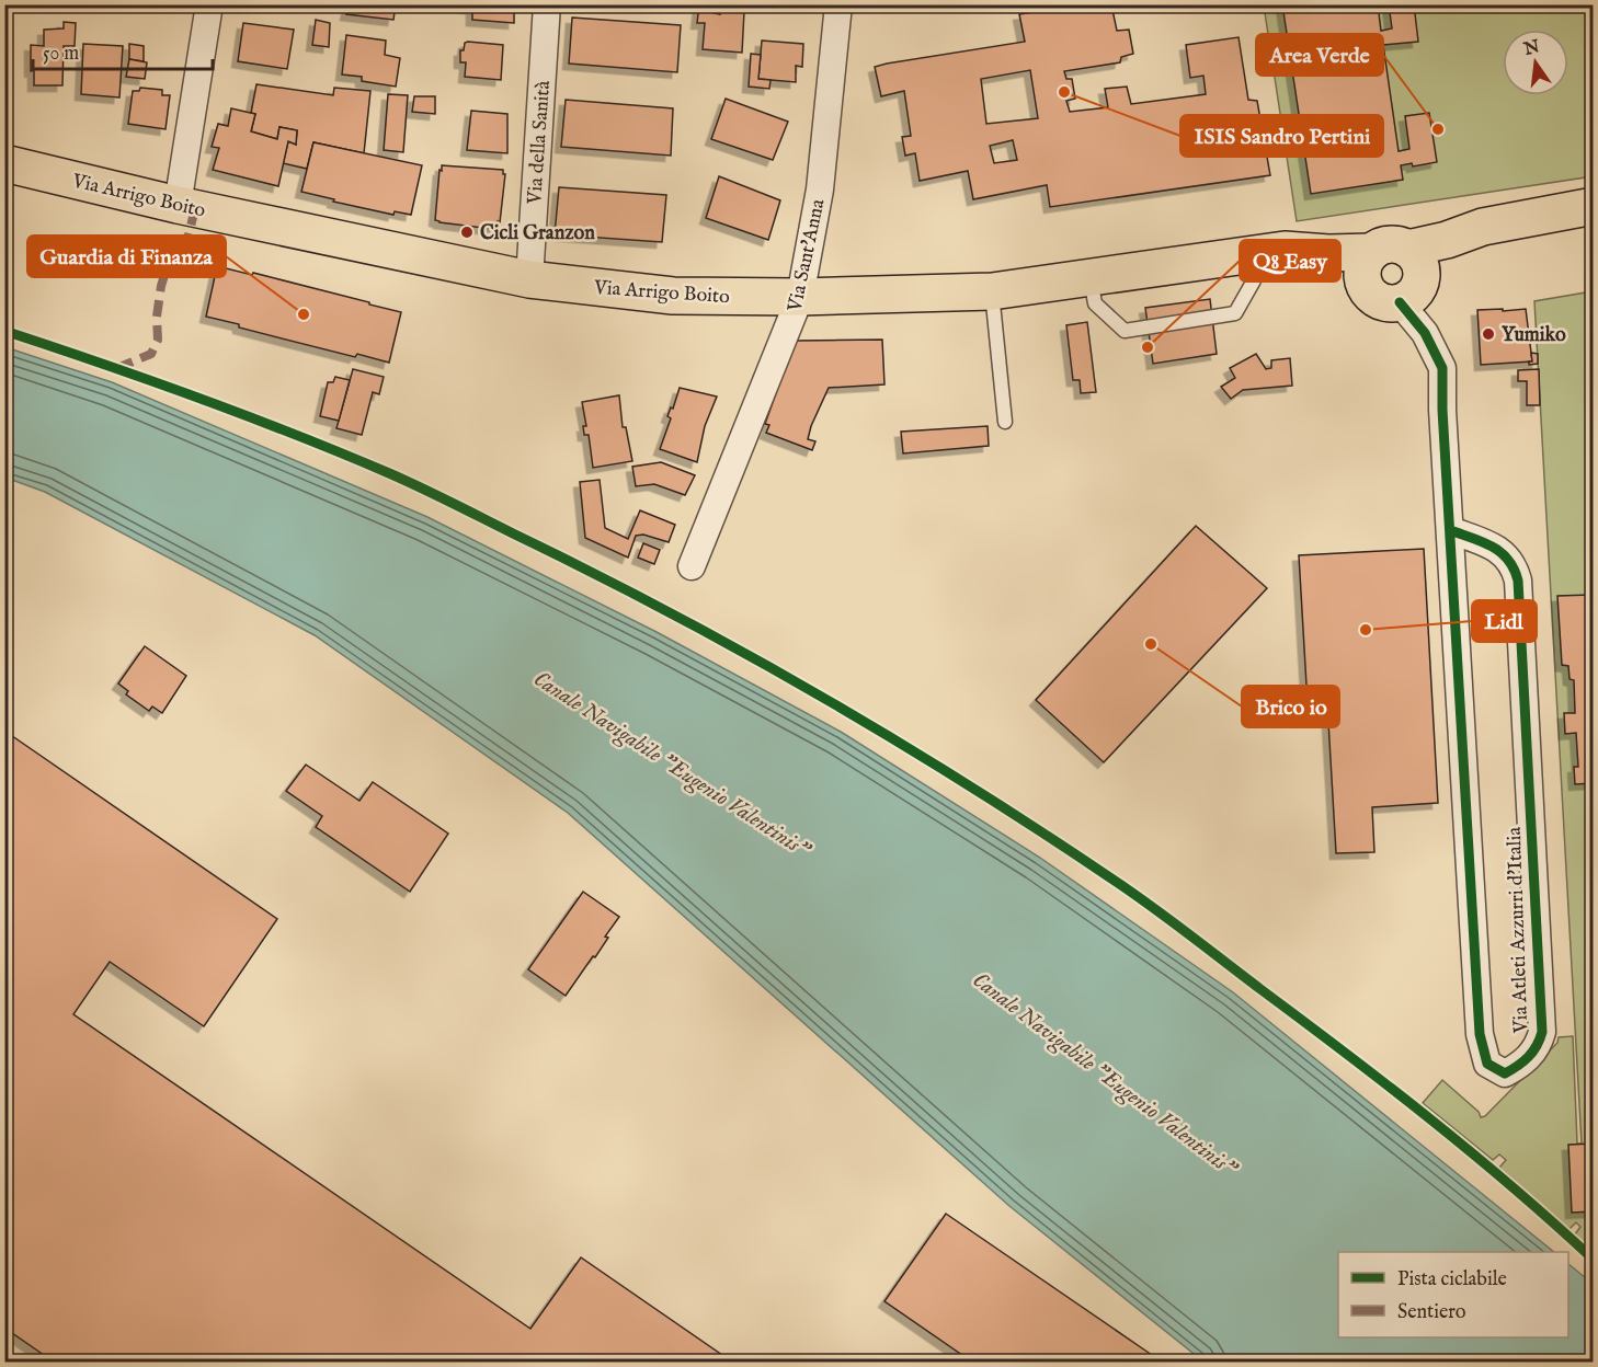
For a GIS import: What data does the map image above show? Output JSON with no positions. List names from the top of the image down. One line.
{"streets":{"main road":["Via Arrigo Boito"],"street":["Via della Sanità","Via Sant'Anna","Via Atleti Azzurri d'Italia"]},"crossings":[["Via della Sanità","Via Arrigo Boito"],["Via Arrigo Boito","Via Sant'Anna"],["Via Arrigo Boito","Via Atleti Azzurri d'Italia"]],"water":["Canale Navigabile \"Eugenio Valentinis\""],"places":["ISIS Sandro Pertini","Area Verde","Cicli Granzon","Guardia di Finanza","Yumiko","Q8 Easy","Lidl","Brico io"],"legend":["Pista ciclabile","Sentiero"],"scale_bar":"50 m","north":"top"}
